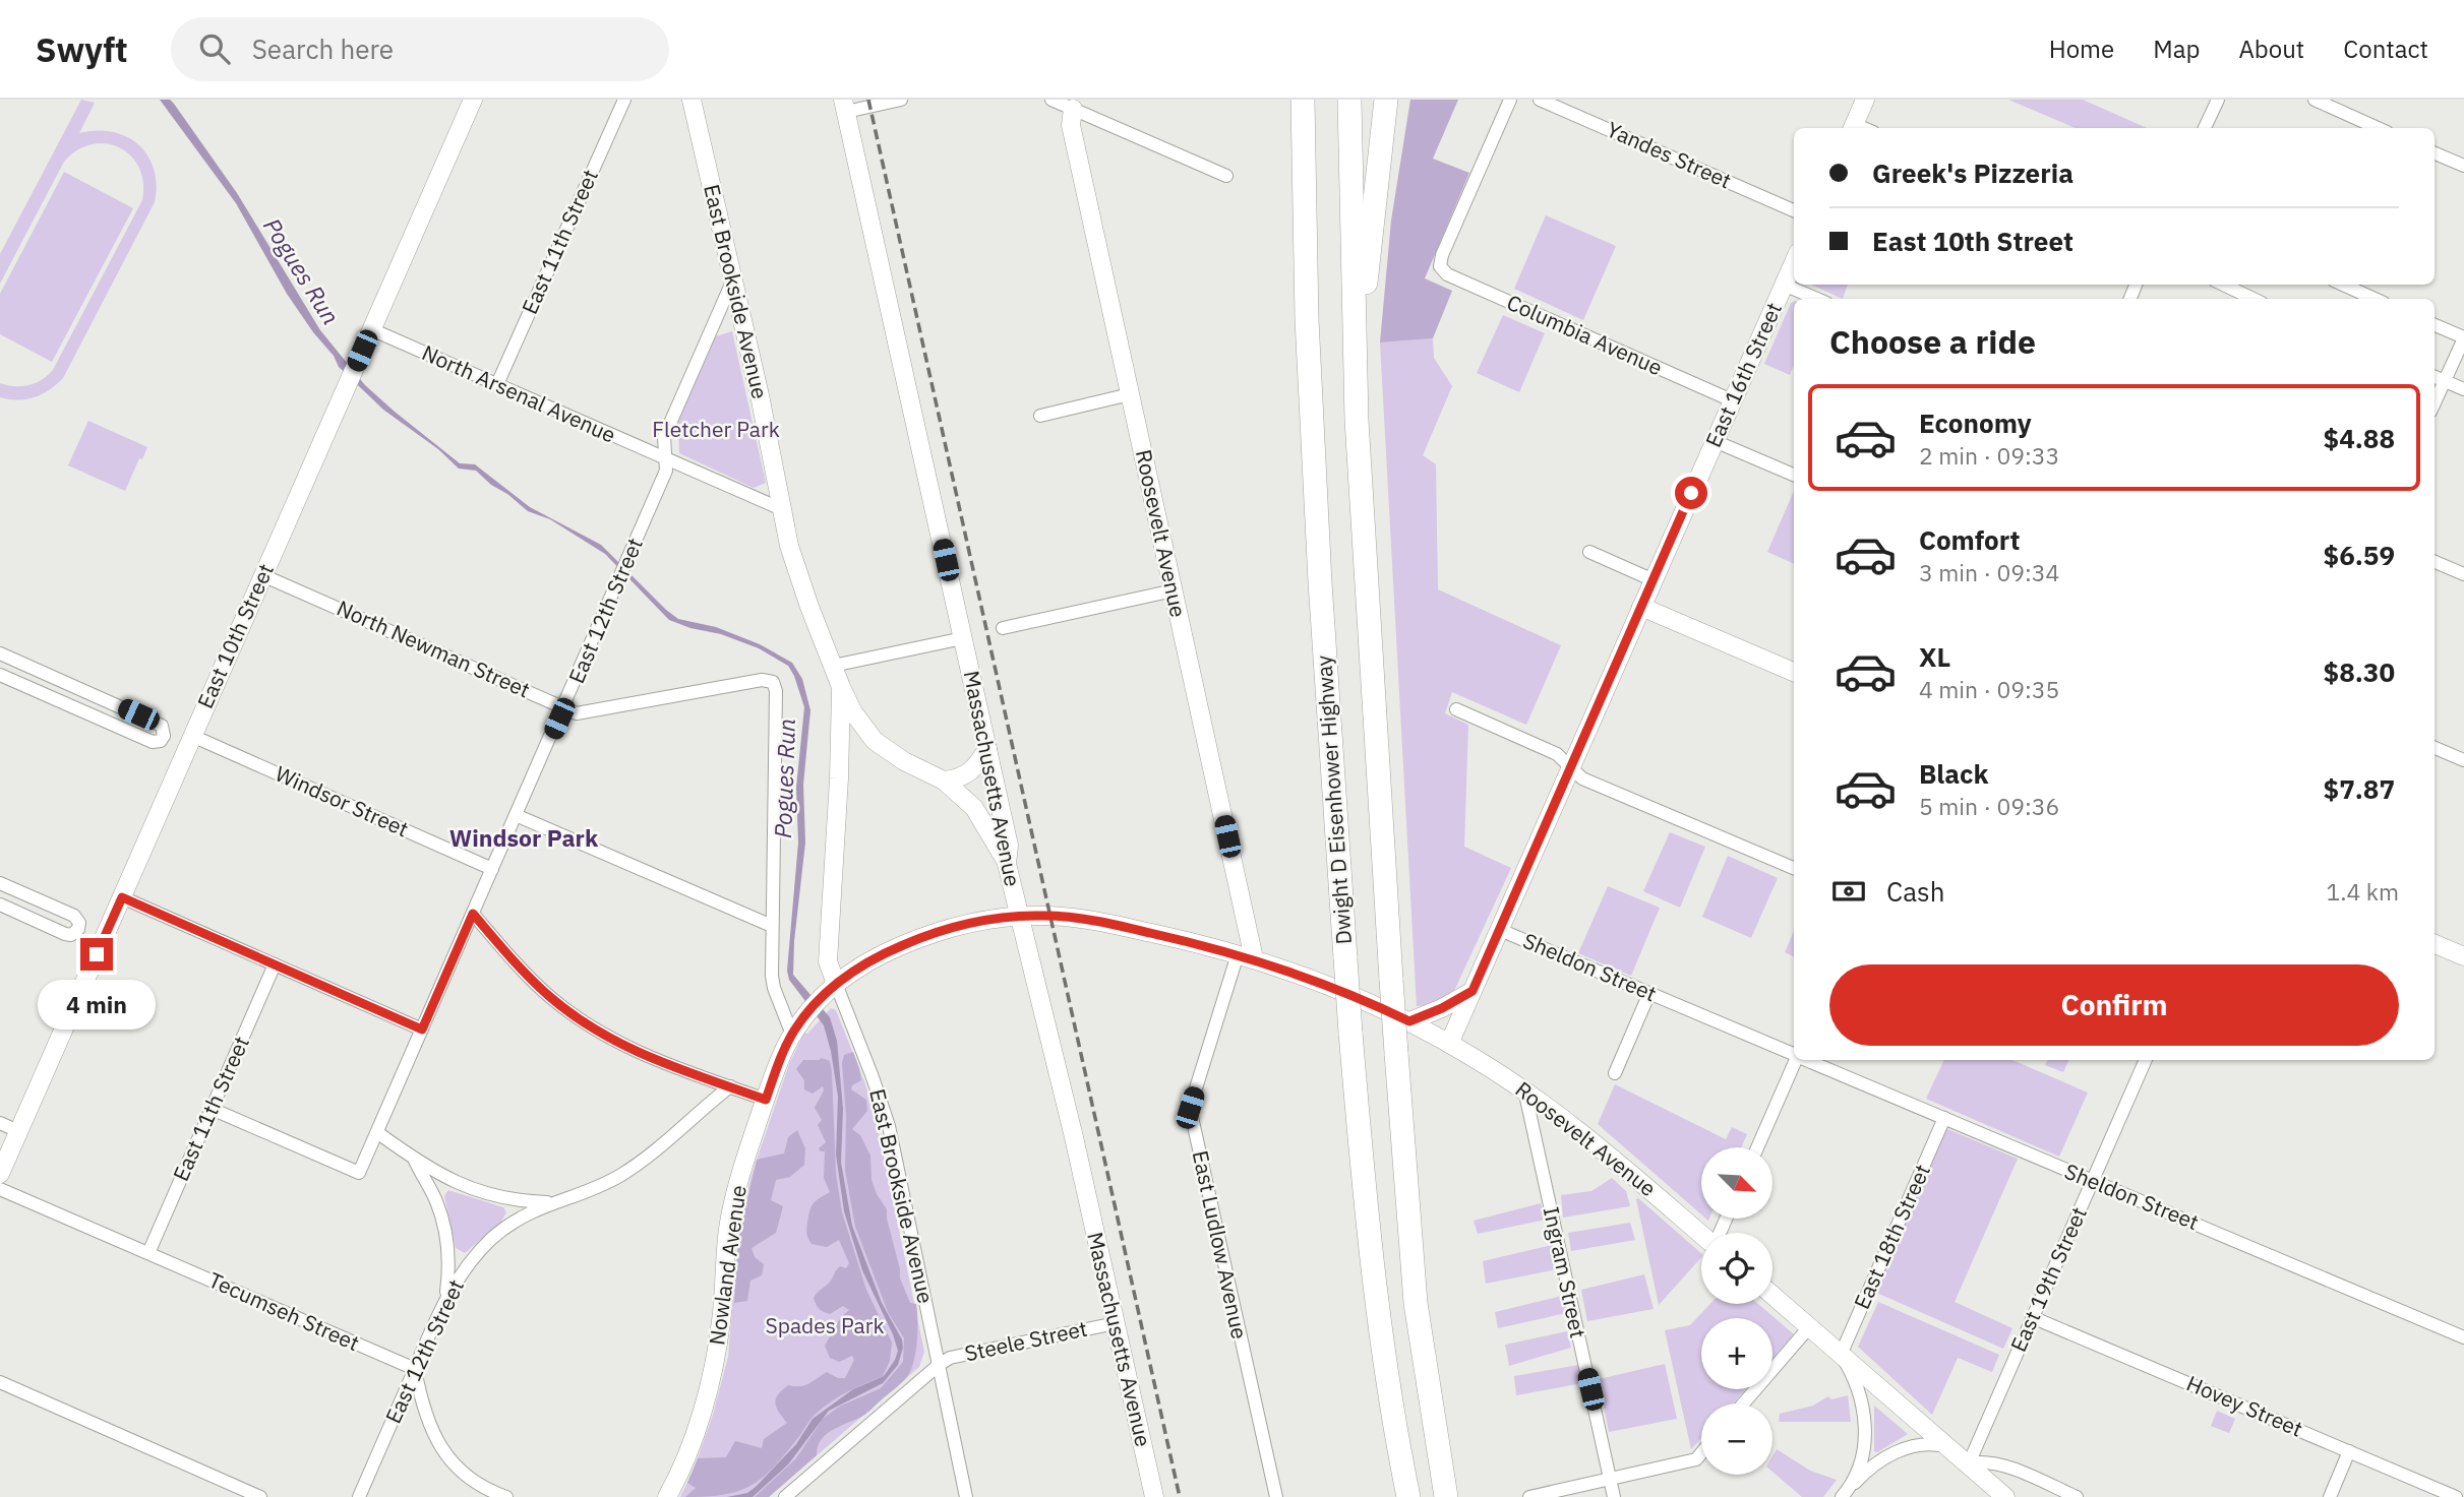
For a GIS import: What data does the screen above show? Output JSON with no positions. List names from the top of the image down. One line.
{"streets":{"highway":["Dwight D Eisenhower Highway"],"street":["Yandes Street","East 11th Street","East Brookside Avenue","Columbia Avenue","East 16th Street","North Arsenal Avenue","Roosevelt Avenue","East 12th Street","East 10th Street","North Newman Street","Massachusetts Avenue","Windsor Street","Sheldon Street","East 18th Street","East Ludlow Avenue","Nowland Avenue","Ingram Street","East 19th Street","Tecumseh Street","Steele Street","Hovey Street"]},"crossings":[["East 11th Street","North Arsenal Avenue"],["East 11th Street","East 12th Street"],["East 11th Street","Tecumseh Street"],["East Brookside Avenue","North Arsenal Avenue"],["East Brookside Avenue","East 12th Street"],["East Brookside Avenue","Massachusetts Avenue"],["East Brookside Avenue","Nowland Avenue"],["East Brookside Avenue","Steele Street"],["Columbia Avenue","East 16th Street"],["East 16th Street","Roosevelt Avenue"],["East 16th Street","Sheldon Street"],["North Arsenal Avenue","East 12th Street"],["North Arsenal Avenue","East 10th Street"],["Roosevelt Avenue","East Ludlow Avenue"],["Roosevelt Avenue","Nowland Avenue"],["Roosevelt Avenue","Ingram Street"],["East 12th Street","North Newman Street"],["East 12th Street","Windsor Street"],["East 12th Street","Tecumseh Street"],["East 10th Street","North Newman Street"],["East 10th Street","Windsor Street"],["Massachusetts Avenue","Nowland Avenue"],["Massachusetts Avenue","Steele Street"],["Sheldon Street","East 18th Street"],["Sheldon Street","East 19th Street"],["East Ludlow Avenue","Nowland Avenue"],["East 19th Street","Hovey Street"]],"districts":["Windsor Park"],"water":["Pogues Run"],"parks":["Fletcher Park","Spades Park"],"north":"bottom right","page":{"header":"Swyft","search":"Search here","nav":["Home","Map","About","Contact"],"banner":["Greek's Pizzeria","East 10th Street"],"heading":"Choose a ride","list":[{"name":"Economy","note":"2 min · 09:33","value":"$4.88"},{"name":"Comfort","note":"3 min · 09:34","value":"$6.59"},{"name":"XL","note":"4 min · 09:35","value":"$8.30"},{"name":"Black","note":"5 min · 09:36","value":"$7.87"}],"pay":["Cash","1.4 km"],"buttons":"Confirm","bubble":"4 min","map_buttons":["+","−"]}}
